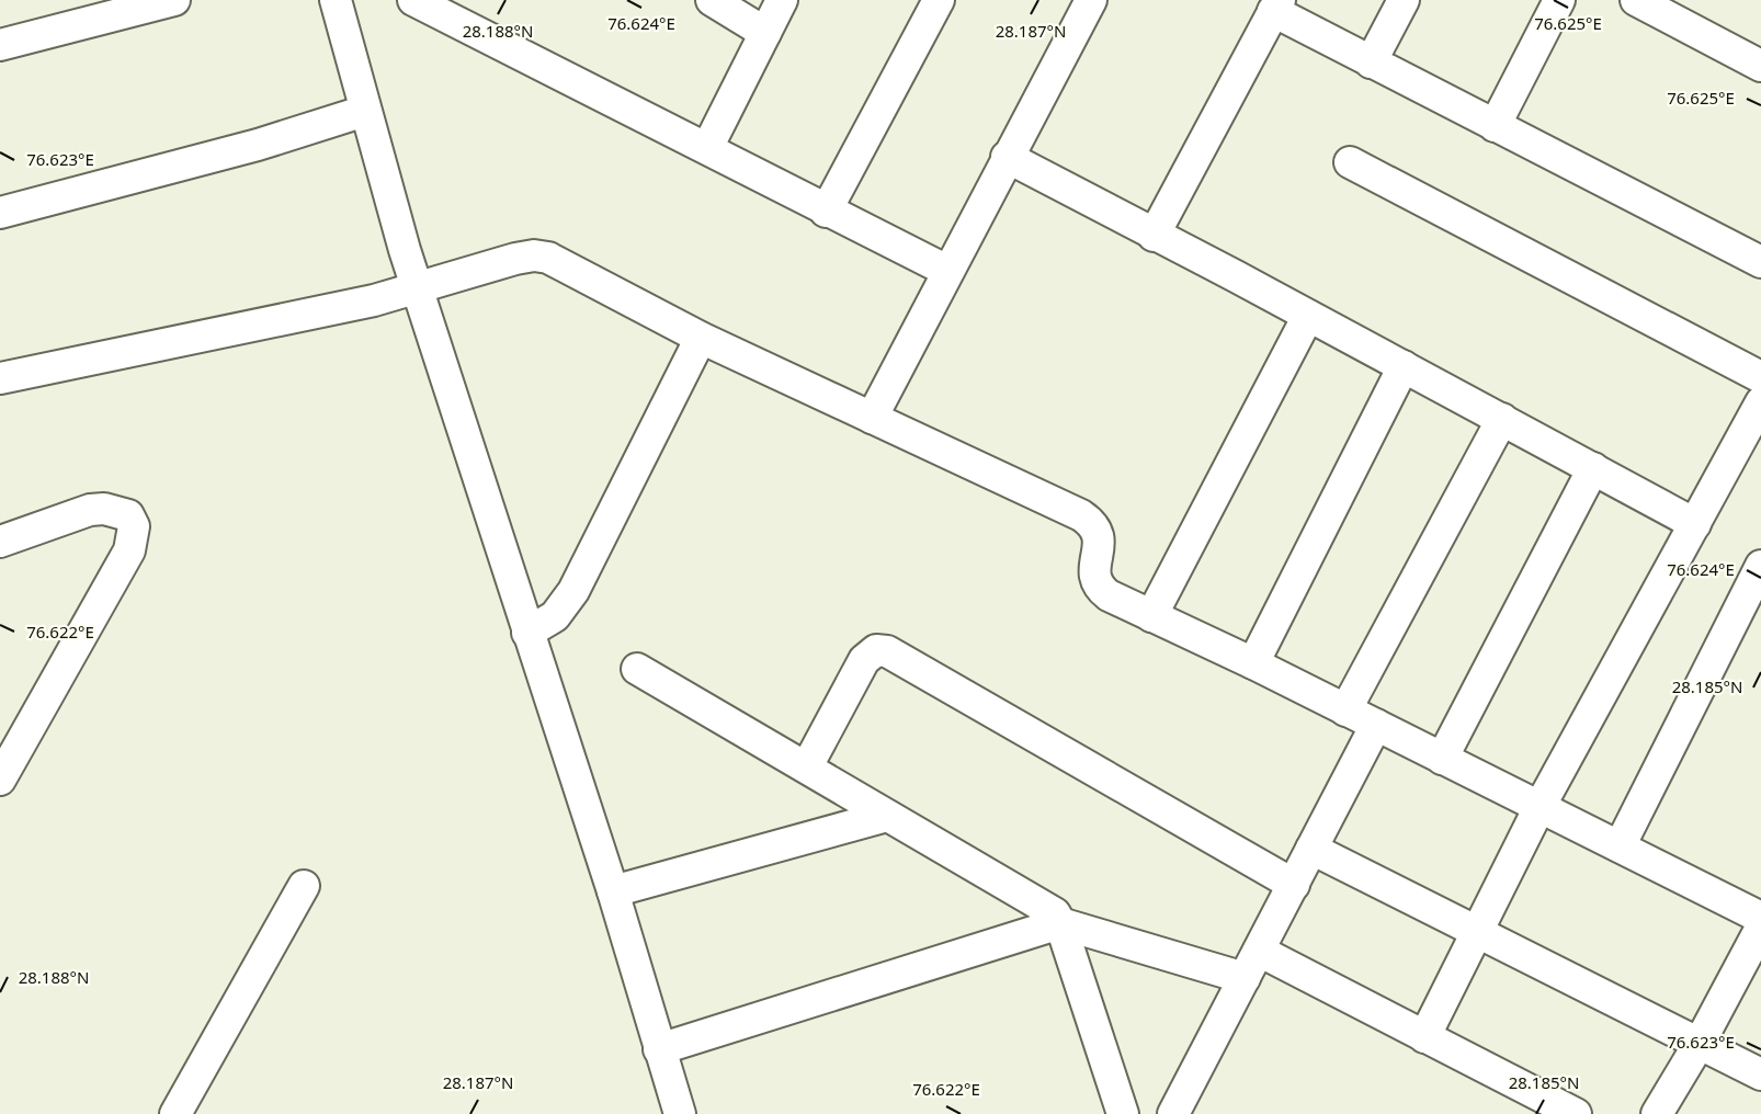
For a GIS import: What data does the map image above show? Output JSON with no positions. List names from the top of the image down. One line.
{"coordinates":["76.624°E","76.625°E","28.188°N","28.187°N","76.623°E","76.622°E","28.185°N"]}
